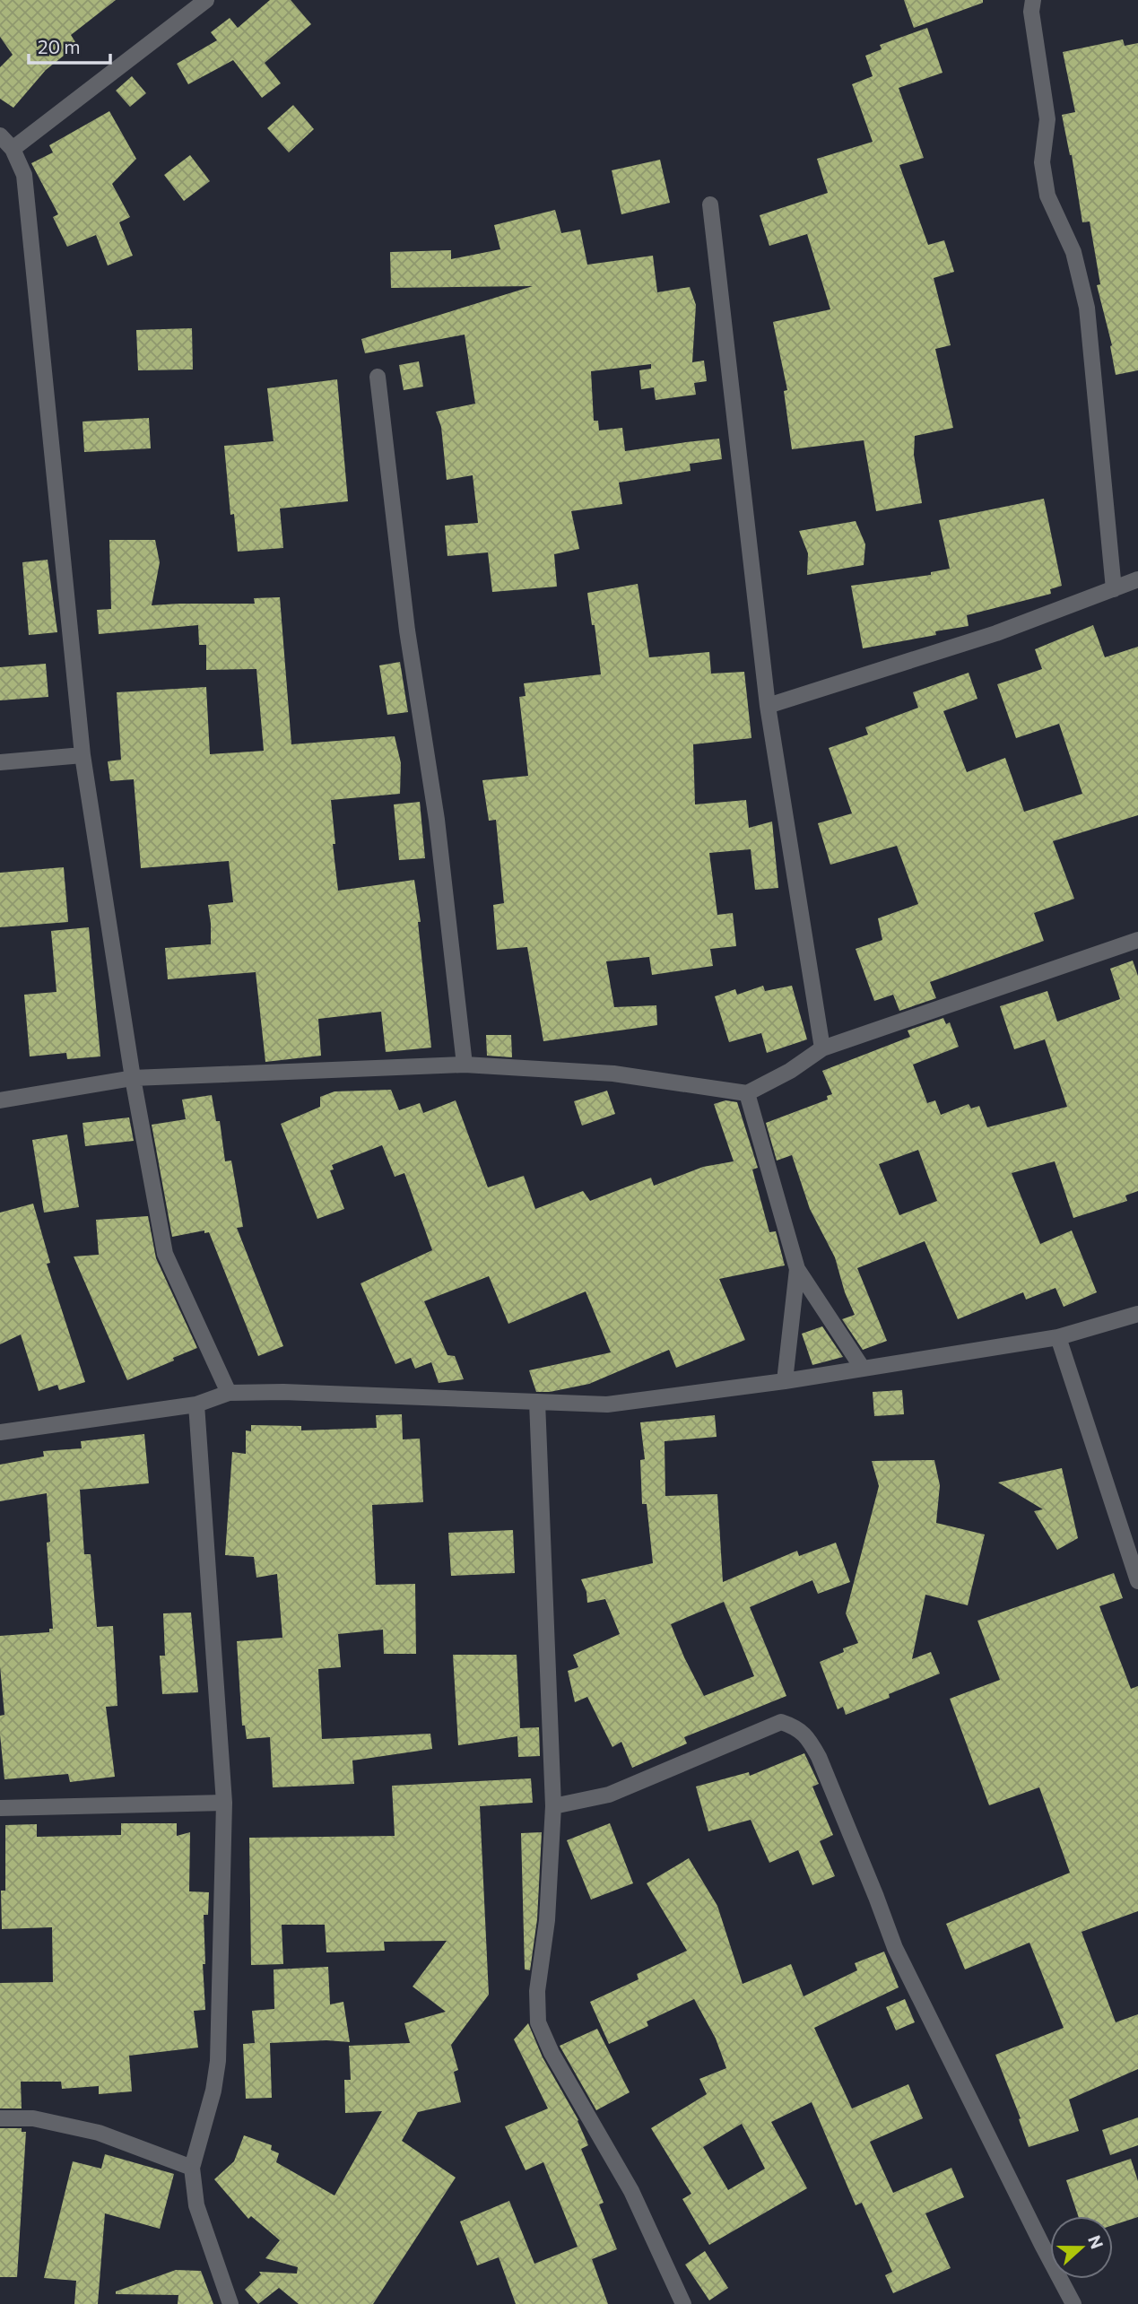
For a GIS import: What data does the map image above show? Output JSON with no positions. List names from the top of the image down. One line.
{"scale_bar":"20 m","north":"right"}
